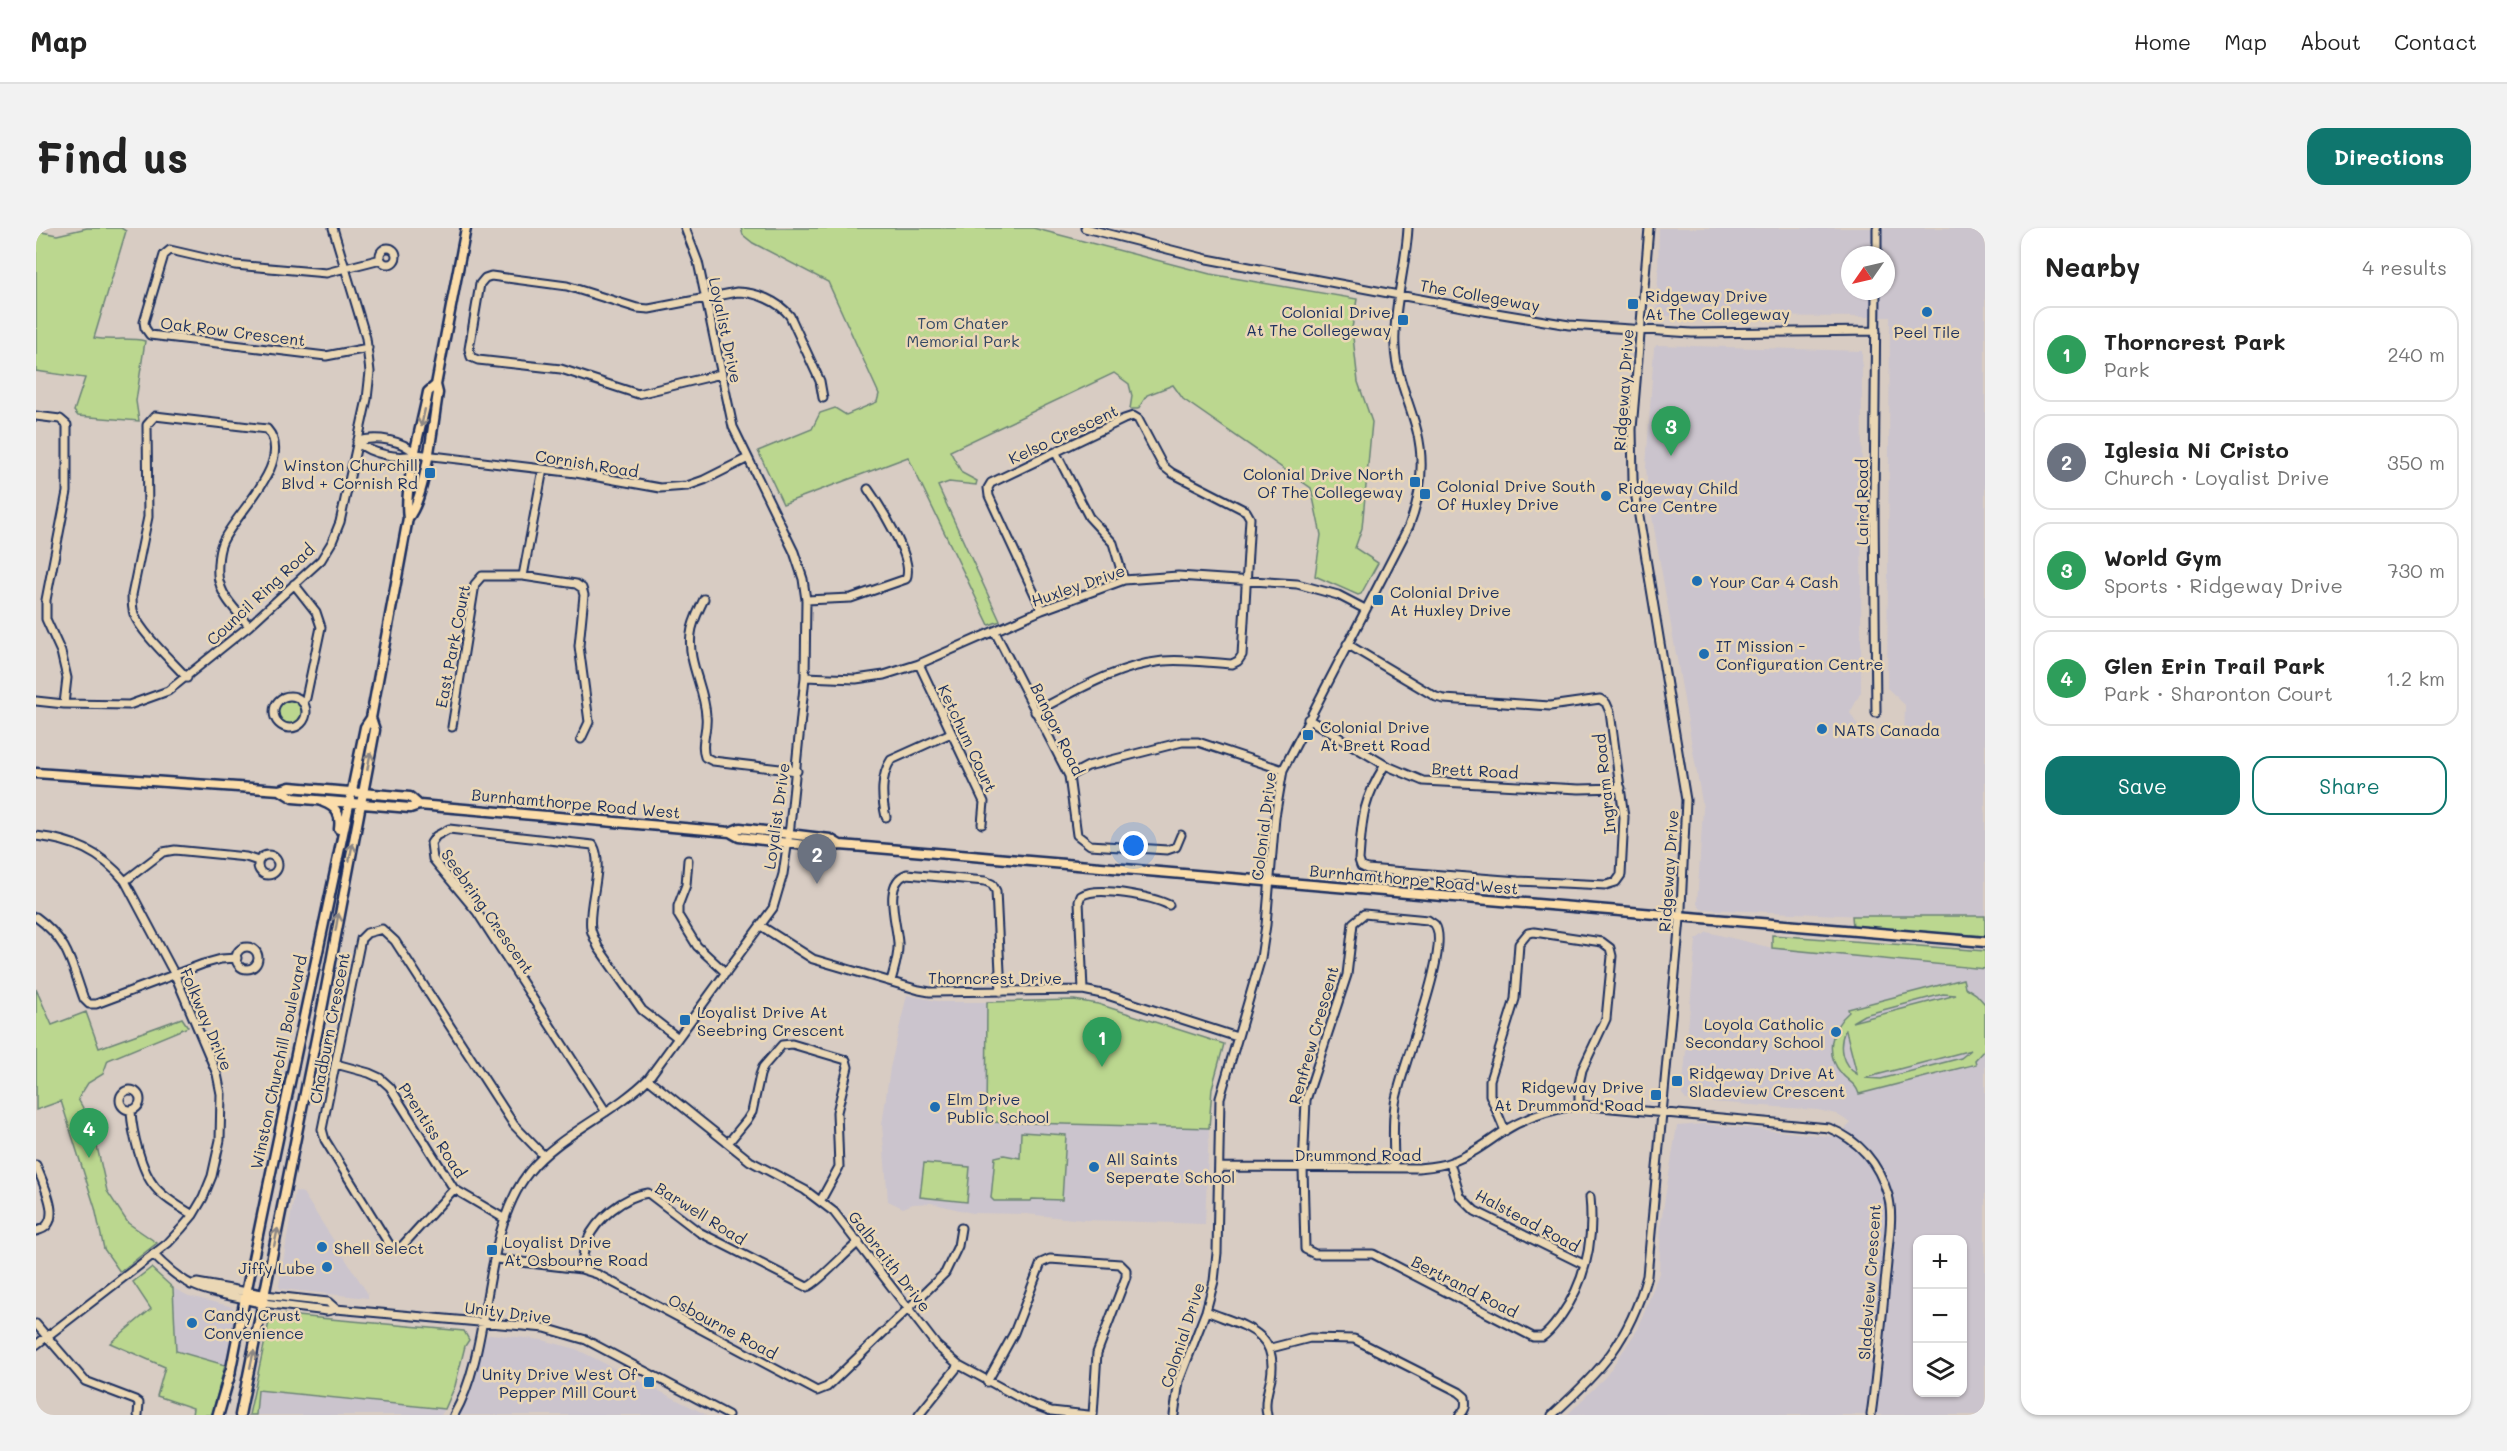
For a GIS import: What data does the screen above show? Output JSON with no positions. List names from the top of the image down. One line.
{"streets":{"main road":["Burnhamthorpe Road West","Winston Churchill Boulevard"],"street":["The Collegeway","Loyalist Drive","Oak Row Crescent","Ridgeway Drive","Kelso Crescent","Cornish Road","Laird Road","Huxley Drive","Council Ring Road","East Park Court","Bangor Road","Ketchum Court","Brett Road","Ingram Road","Colonial Drive","Seebring Crescent","Thorncrest Drive","Folkway Drive","Chadburn Crescent","Renfrew Crescent","Prentiss Road","Drummond Road","Barwell Road","Halstead Road","Galbraith Drive","Sladeview Crescent","Bertrand Road","Unity Drive","Osbourne Road"]},"crossings":[["The Collegeway","Ridgeway Drive"],["The Collegeway","Laird Road"],["The Collegeway","Colonial Drive"],["Loyalist Drive","Cornish Road"],["Loyalist Drive","Huxley Drive"],["Loyalist Drive","Burnhamthorpe Road West"],["Loyalist Drive","Seebring Crescent"],["Loyalist Drive","Thorncrest Drive"],["Loyalist Drive","Chadburn Crescent"],["Loyalist Drive","Prentiss Road"],["Loyalist Drive","Galbraith Drive"],["Loyalist Drive","Unity Drive"],["Loyalist Drive","Osbourne Road"],["Oak Row Crescent","Council Ring Road"],["Ridgeway Drive","Burnhamthorpe Road West"],["Ridgeway Drive","Drummond Road"],["Ridgeway Drive","Sladeview Crescent"],["Kelso Crescent","Huxley Drive"],["Cornish Road","Council Ring Road"],["Cornish Road","Winston Churchill Boulevard"],["Huxley Drive","Bangor Road"],["Huxley Drive","Ketchum Court"],["Huxley Drive","Colonial Drive"],["Brett Road","Ingram Road"],["Brett Road","Colonial Drive"],["Ingram Road","Colonial Drive"],["Burnhamthorpe Road West","Colonial Drive"],["Burnhamthorpe Road West","Winston Churchill Boulevard"],["Colonial Drive","Thorncrest Drive"],["Colonial Drive","Drummond Road"],["Chadburn Crescent","Prentiss Road"],["Renfrew Crescent","Drummond Road"],["Renfrew Crescent","Bertrand Road"],["Winston Churchill Boulevard","Unity Drive"],["Drummond Road","Halstead Road"],["Drummond Road","Sladeview Crescent"],["Drummond Road","Bertrand Road"],["Barwell Road","Galbraith Drive"],["Barwell Road","Osbourne Road"],["Halstead Road","Bertrand Road"],["Galbraith Drive","Osbourne Road"]],"parks":["Tom Chater Memorial Park"],"places":{"transit":["Ridgeway Drive At The Collegeway","Colonial Drive At The Collegeway","Winston Churchill Blvd + Cornish Rd","Colonial Drive North Of The Collegeway","Colonial Drive South Of Huxley Drive","Colonial Drive At Huxley Drive","Colonial Drive At Brett Road","Loyalist Drive At Seebring Crescent","Ridgeway Drive At Sladeview Crescent","Ridgeway Drive At Drummond Road","Loyalist Drive At Osbourne Road","Unity Drive West Of Pepper Mill Court"],"other":["Peel Tile","Ridgeway Child Care Centre","Your Car 4 Cash","IT Mission - Configuration Centre","NATS Canada","Loyola Catholic Secondary School","Elm Drive Public School","All Saints Seperate School","Shell Select","Jiffy Lube","Candy Crust Convenience"]},"north":"bottom left","page":{"header":"Map","nav":["Home","Map","About","Contact"],"buttons":["Directions",["Save","Share"]],"title":"Find us","heading":["Nearby","4 results"],"list":[{"mark":"1","name":"Thorncrest Park","note":"Park","value":"240 m"},{"mark":"2","name":"Iglesia Ni Cristo","note":"Church · Loyalist Drive","value":"350 m"},{"mark":"3","name":"World Gym","note":"Sports · Ridgeway Drive","value":"730 m"},{"mark":"4","name":"Glen Erin Trail Park","note":"Park · Sharonton Court","value":"1.2 km"}],"pins":["3","2","1","4"],"map_buttons":["+","−"]}}
